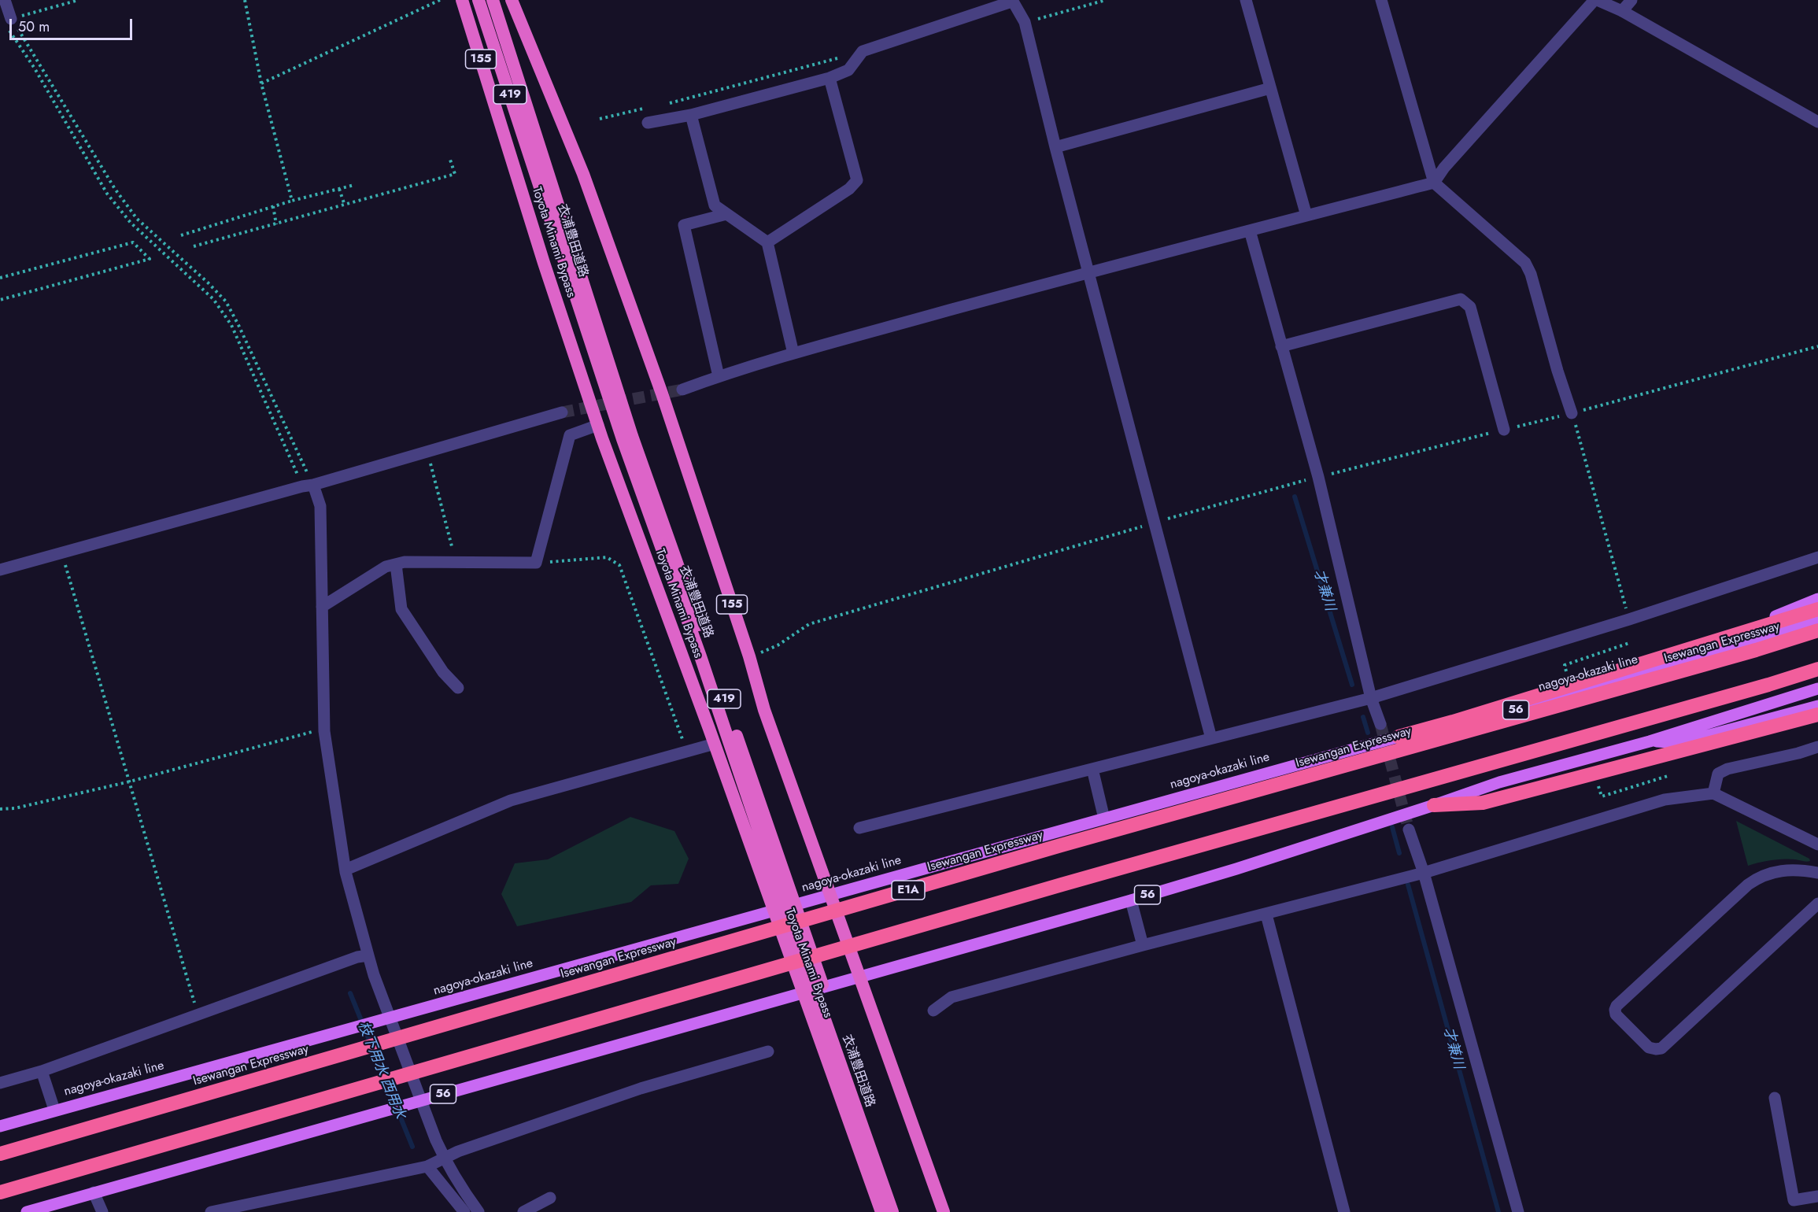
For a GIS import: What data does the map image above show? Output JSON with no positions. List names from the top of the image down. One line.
{"streets":{"highway":["155","419","衣浦豊田道路","Toyota Minami Bypass","Isewangan Expressway","E1A"],"main road":["nagoya-okazaki line","56"]},"crossings":[["155","nagoya-okazaki line"],["155","56"],["Toyota Minami Bypass","nagoya-okazaki line"],["Toyota Minami Bypass","56"]],"water":["才兼川","枝下用水 西用水"],"scale_bar":"50 m"}
